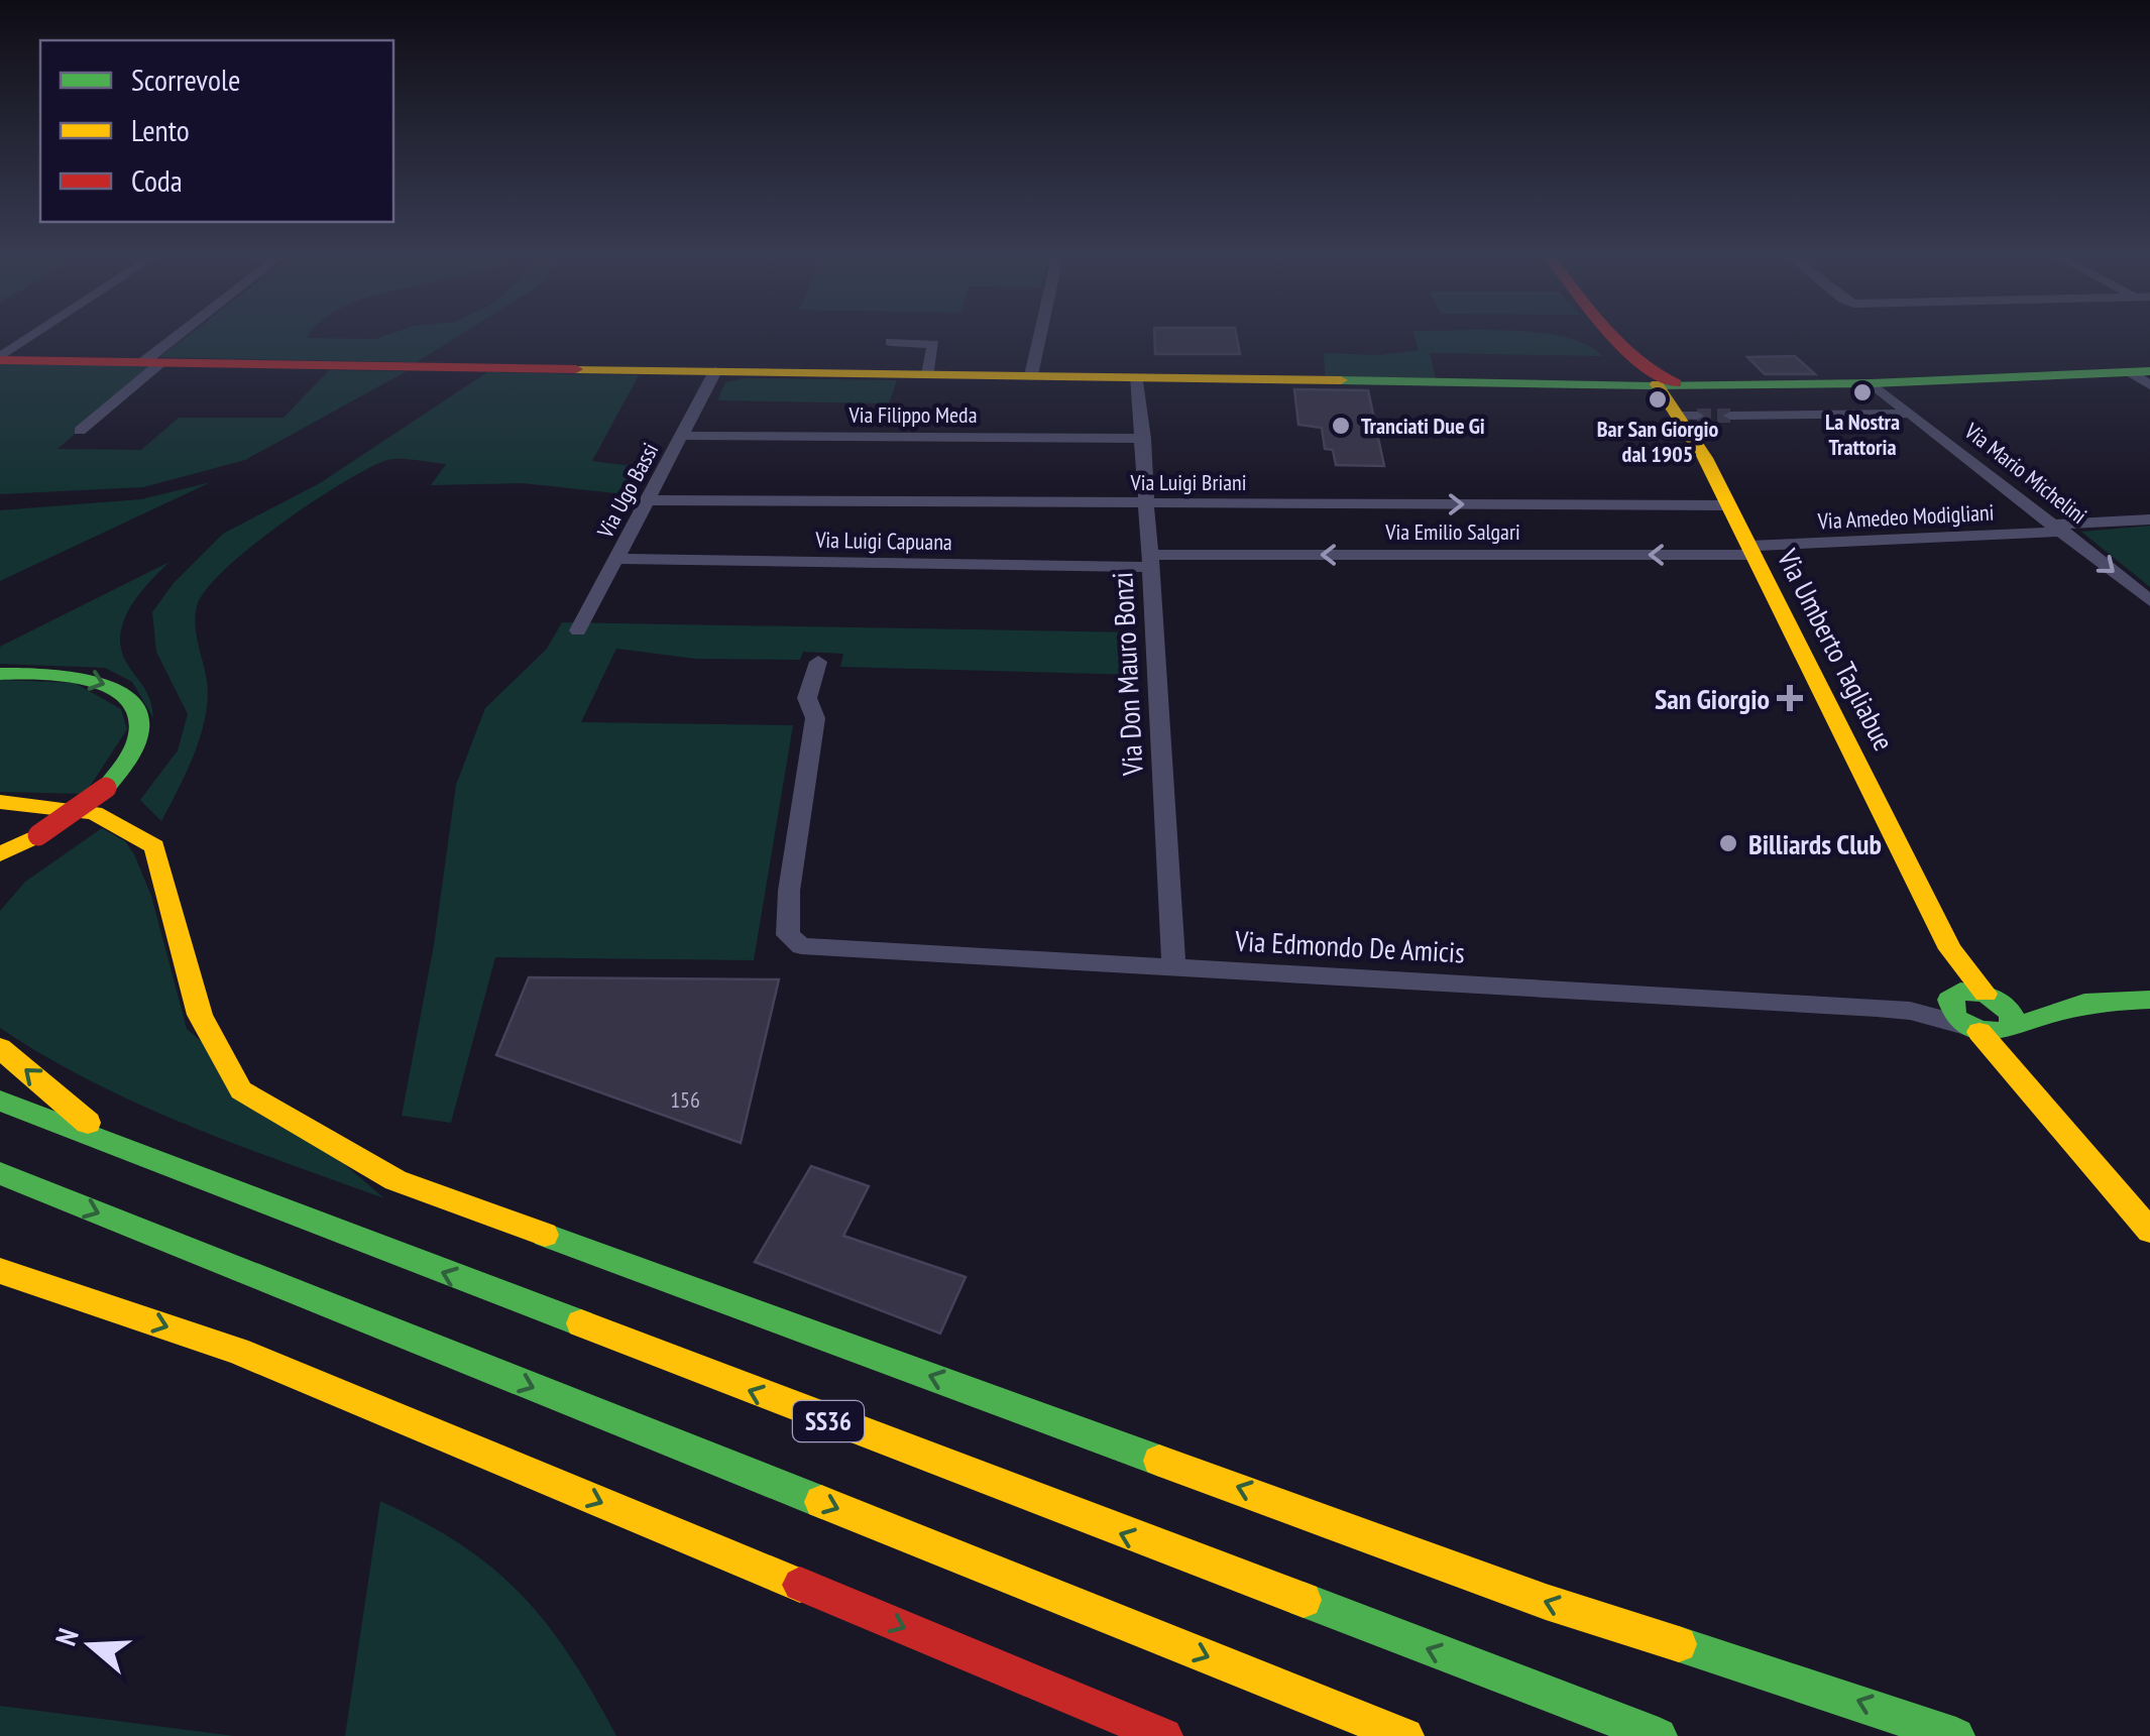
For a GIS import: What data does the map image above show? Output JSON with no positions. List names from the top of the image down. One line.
{"streets":{"main road":["Via Umberto Tagliabue","SS36"],"street":["Via Filippo Meda","Via Mario Michelini","Via Luigi Briani","Via Ugo Bassi","Via Amedeo Modigliani","Via Emilio Salgari","Via Luigi Capuana","Via Don Mauro Bonzi","Via Edmondo De Amicis"]},"crossings":[["Via Filippo Meda","Via Ugo Bassi"],["Via Filippo Meda","Via Don Mauro Bonzi"],["Via Mario Michelini","Via Amedeo Modigliani"],["Via Luigi Briani","Via Ugo Bassi"],["Via Luigi Briani","Via Umberto Tagliabue"],["Via Luigi Briani","Via Don Mauro Bonzi"],["Via Ugo Bassi","Via Luigi Capuana"],["Via Amedeo Modigliani","Via Emilio Salgari"],["Via Amedeo Modigliani","Via Umberto Tagliabue"],["Via Emilio Salgari","Via Luigi Capuana"],["Via Emilio Salgari","Via Umberto Tagliabue"],["Via Emilio Salgari","Via Don Mauro Bonzi"],["Via Luigi Capuana","Via Don Mauro Bonzi"],["Via Umberto Tagliabue","Via Edmondo De Amicis"],["Via Don Mauro Bonzi","Via Edmondo De Amicis"]],"one_way":["Via Luigi Briani","Via Emilio Salgari"],"places":{"other":["La Nostra Trattoria","Bar San Giorgio dal 1905","Tranciati Due Gi","Billiards Club"],"health":["San Giorgio"]},"house_numbers":["156"],"legend":["Scorrevole","Lento","Coda"],"north":"left"}
